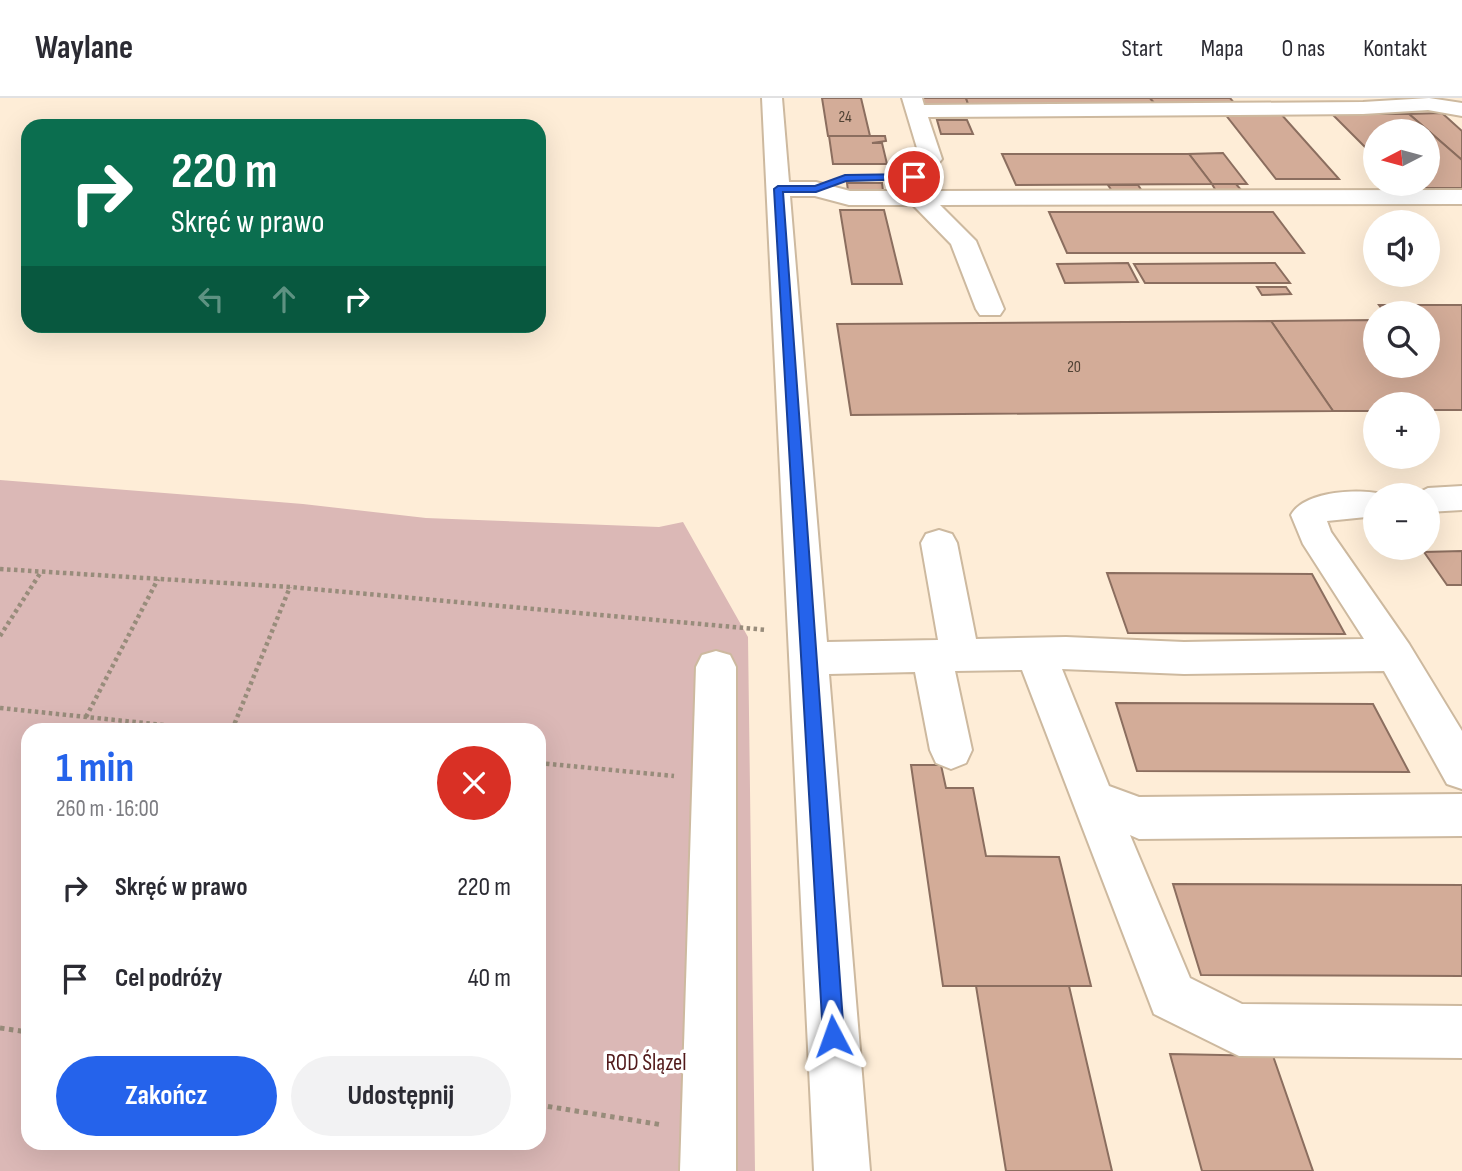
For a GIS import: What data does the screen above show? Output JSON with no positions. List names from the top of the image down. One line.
{"parks":["ROD Ślązel"],"house_numbers":["24","20"],"north":"left","page":{"header":"Waylane","nav":["Start","Mapa","O nas","Kontakt"],"map_buttons":["+","−"],"turn":["220 m","Skręć w prawo"],"heading":["1 min","260 m · 16:00"],"list":[{"name":"Skręć w prawo","value":"220 m"},{"name":"Cel podróży","value":"40 m"}],"buttons":["Zakończ","Udostępnij"]}}
